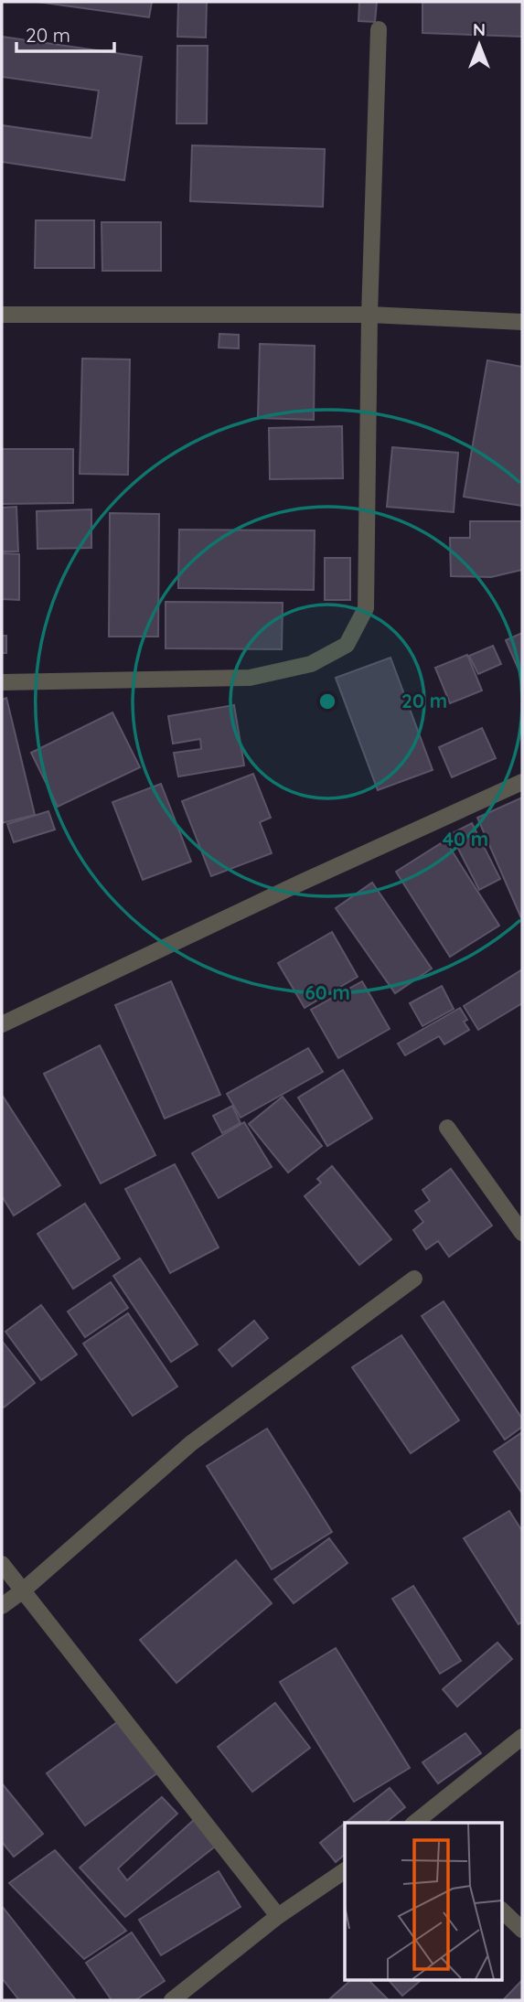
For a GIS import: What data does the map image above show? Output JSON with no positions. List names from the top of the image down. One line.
{"scale_bar":"20 m","north":"top","rings":["20 m","40 m","60 m"]}
